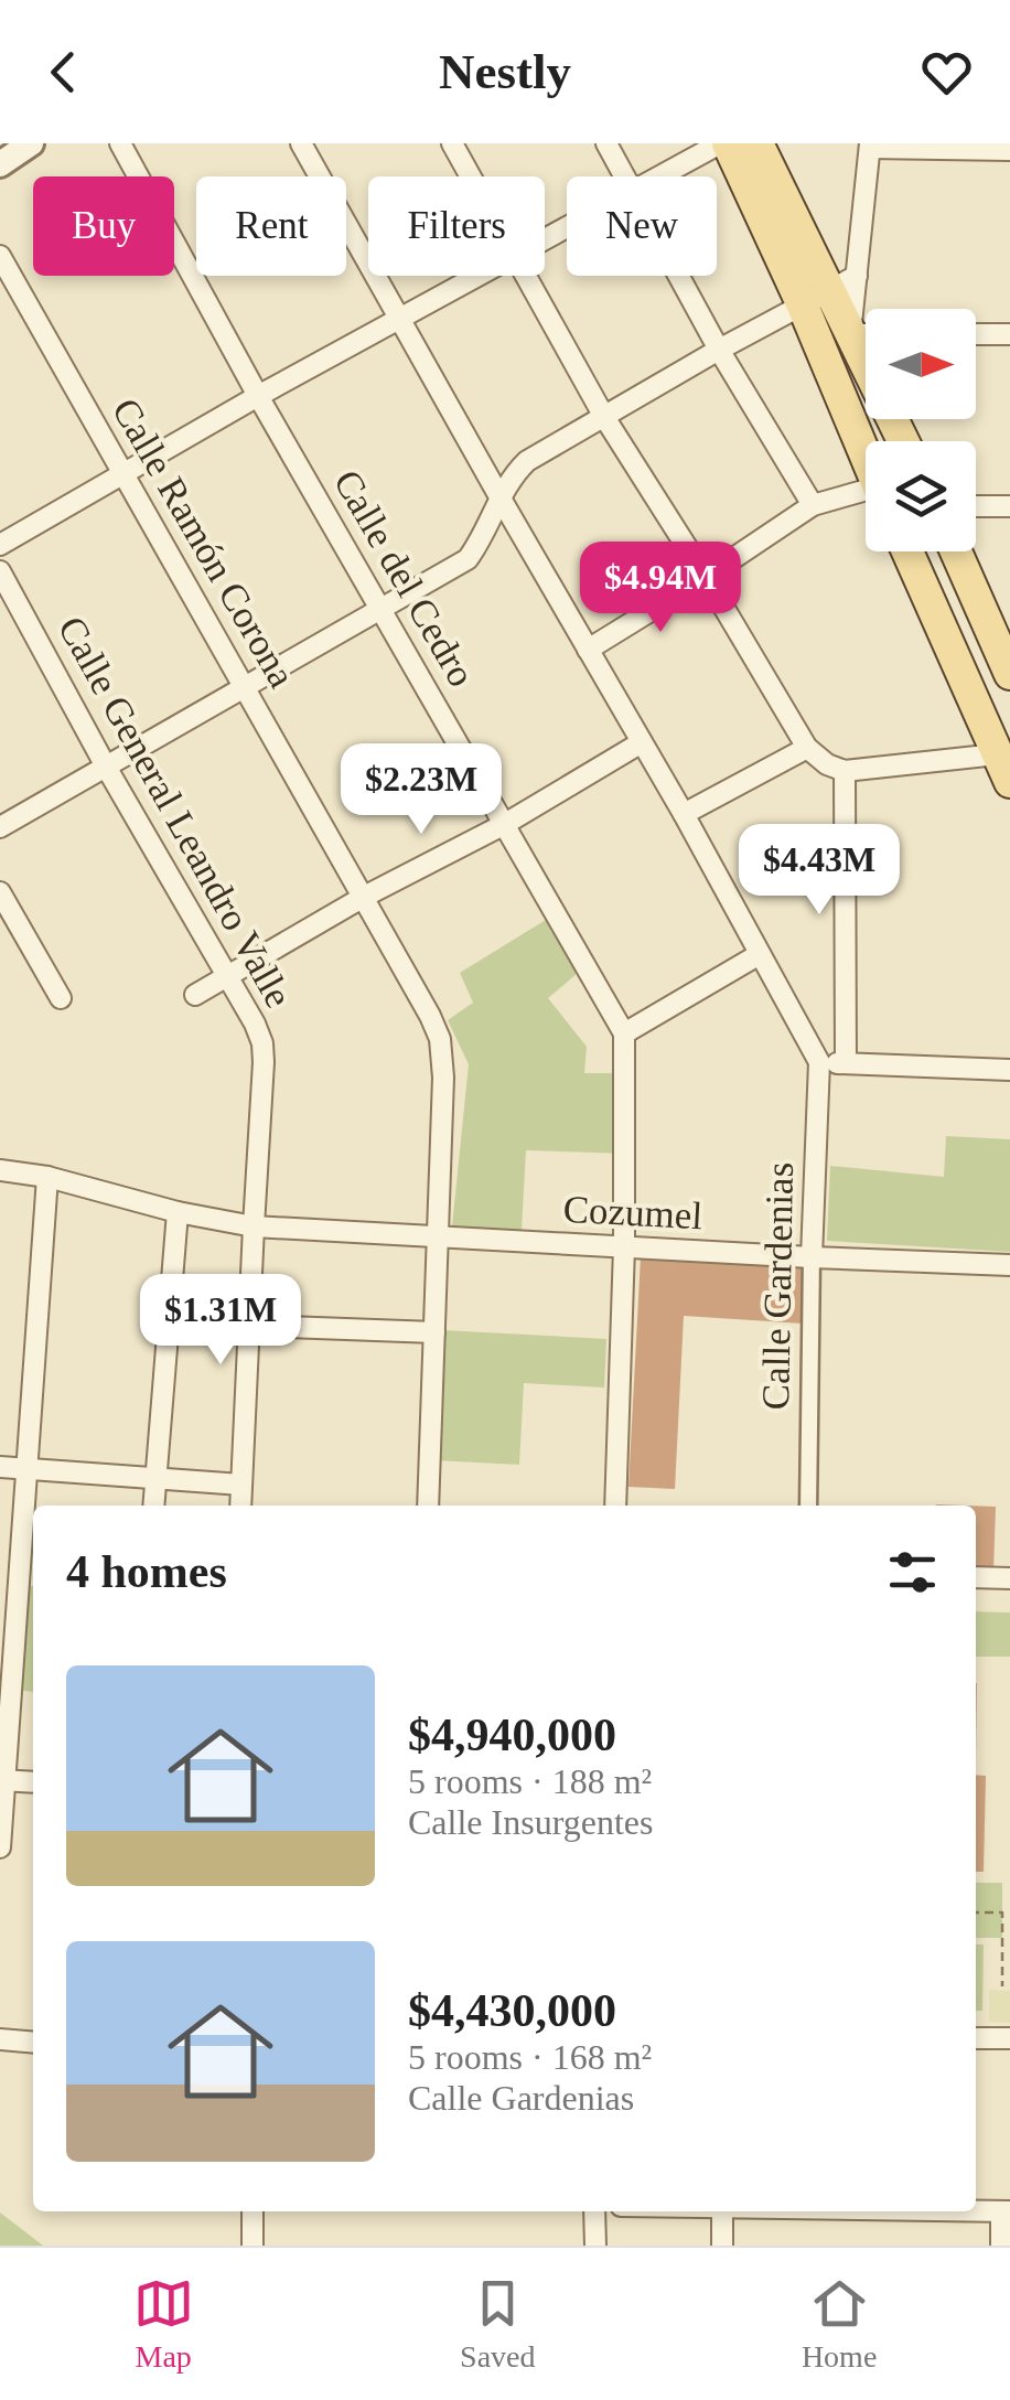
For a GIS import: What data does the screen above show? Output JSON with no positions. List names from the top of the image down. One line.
{"streets":{"street":["Calle Ramón Corona","Calle del Cedro","Calle General Leandro Valle","Cozumel","Calle Gardenias"]},"crossings":[["Calle Ramón Corona","Cozumel"],["Calle del Cedro","Cozumel"],["Calle General Leandro Valle","Cozumel"],["Cozumel","Calle Gardenias"]],"north":"right","page":{"header":"Nestly","chip":["Buy","Rent","Filters","New"],"price":["$4.94M","$2.23M","$4.43M","$1.31M"],"heading":"4 homes","list":[{"name":"$4,940,000","note":"5 rooms · 188 m² · Calle Insurgentes"},{"name":"$4,430,000","note":"5 rooms · 168 m² · Calle Gardenias"}],"tabs":["Map","Saved","Home"]}}
